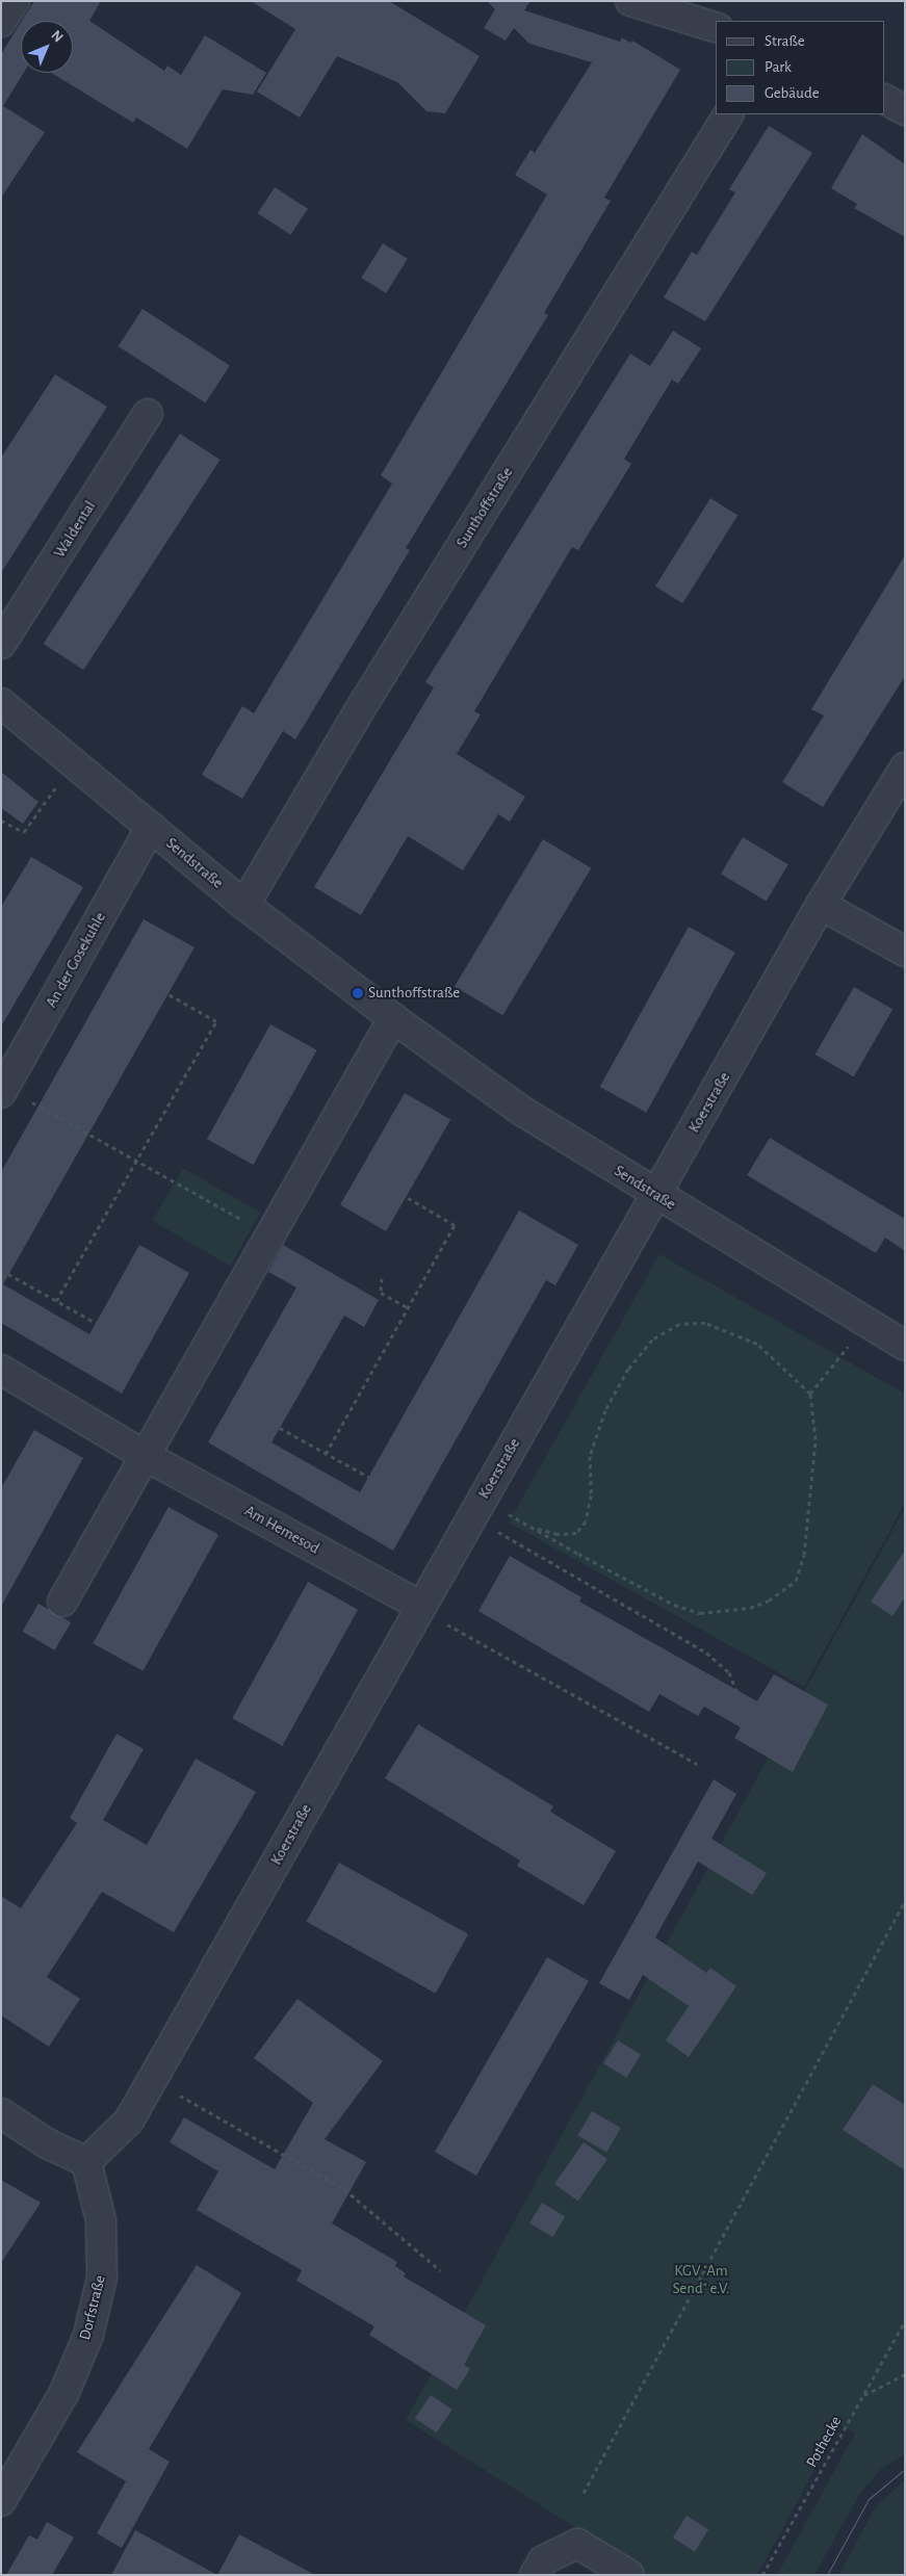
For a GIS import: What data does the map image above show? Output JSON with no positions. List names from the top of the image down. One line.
{"streets":{"street":["Sunthoffstraße","Waldental","Sendstraße","An der Gosekuhle","Koerstraße","Am Hemesod","Dorfstraße"],"path":["Pothecke"]},"crossings":[["Sunthoffstraße","Sendstraße"],["Sendstraße","An der Gosekuhle"],["Sendstraße","Koerstraße"],["Koerstraße","Am Hemesod"],["Koerstraße","Dorfstraße"]],"parks":["KGV \"Am Send\" e.V."],"places":["Sunthoffstraße"],"legend":["Straße","Park","Gebäude"],"north":"top right"}
